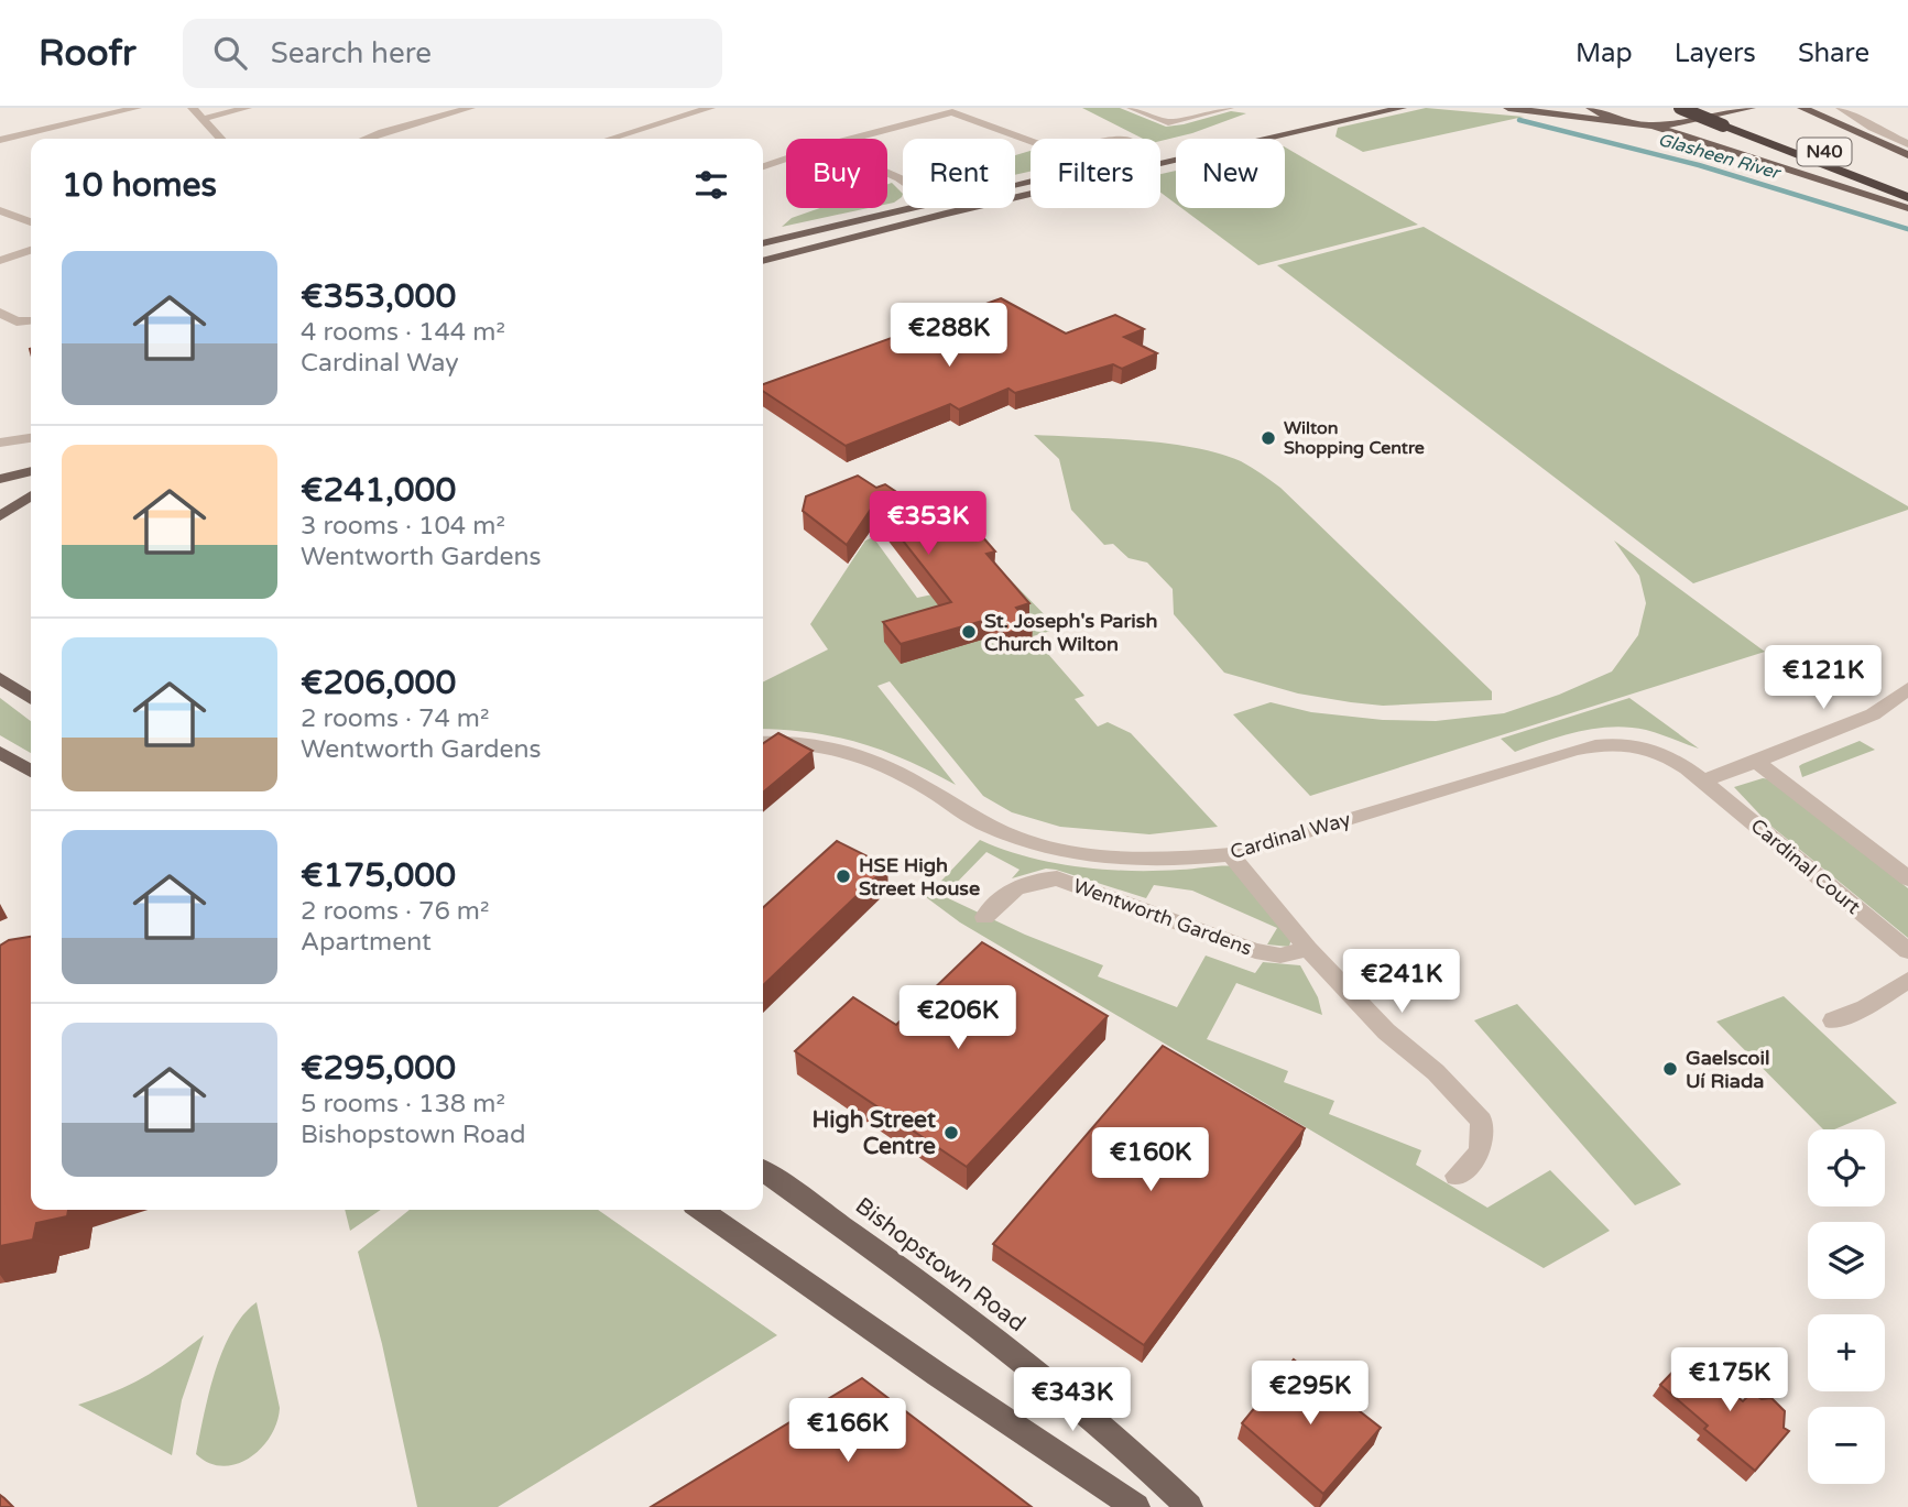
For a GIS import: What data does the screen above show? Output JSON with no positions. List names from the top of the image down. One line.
{"streets":{"highway":["N40"],"main road":["Bishopstown Road"],"street":["Cardinal Way","Cardinal Court","Wentworth Gardens"]},"crossings":[["Cardinal Way","Cardinal Court"]],"water":["Glasheen River"],"places":["Wilton Shopping Centre","St. Joseph's Parish Church Wilton","HSE High Street House","Gaelscoil Uí Riada","High Street Centre"],"page":{"header":"Roofr","search":"Search here","nav":["Map","Layers","Share"],"chip":["Buy","Rent","Filters","New"],"heading":"10 homes","list":[{"name":"€353,000","note":"4 rooms · 144 m² · Cardinal Way"},{"name":"€241,000","note":"3 rooms · 104 m² · Wentworth Gardens"},{"name":"€206,000","note":"2 rooms · 74 m² · Wentworth Gardens"},{"name":"€175,000","note":"2 rooms · 76 m² · Apartment"},{"name":"€295,000","note":"5 rooms · 138 m² · Bishopstown Road"}],"price":["€288K","€353K","€121K","€241K","€206K","€160K","€175K","€295K","€343K","€166K"],"map_buttons":["+","−"]}}
